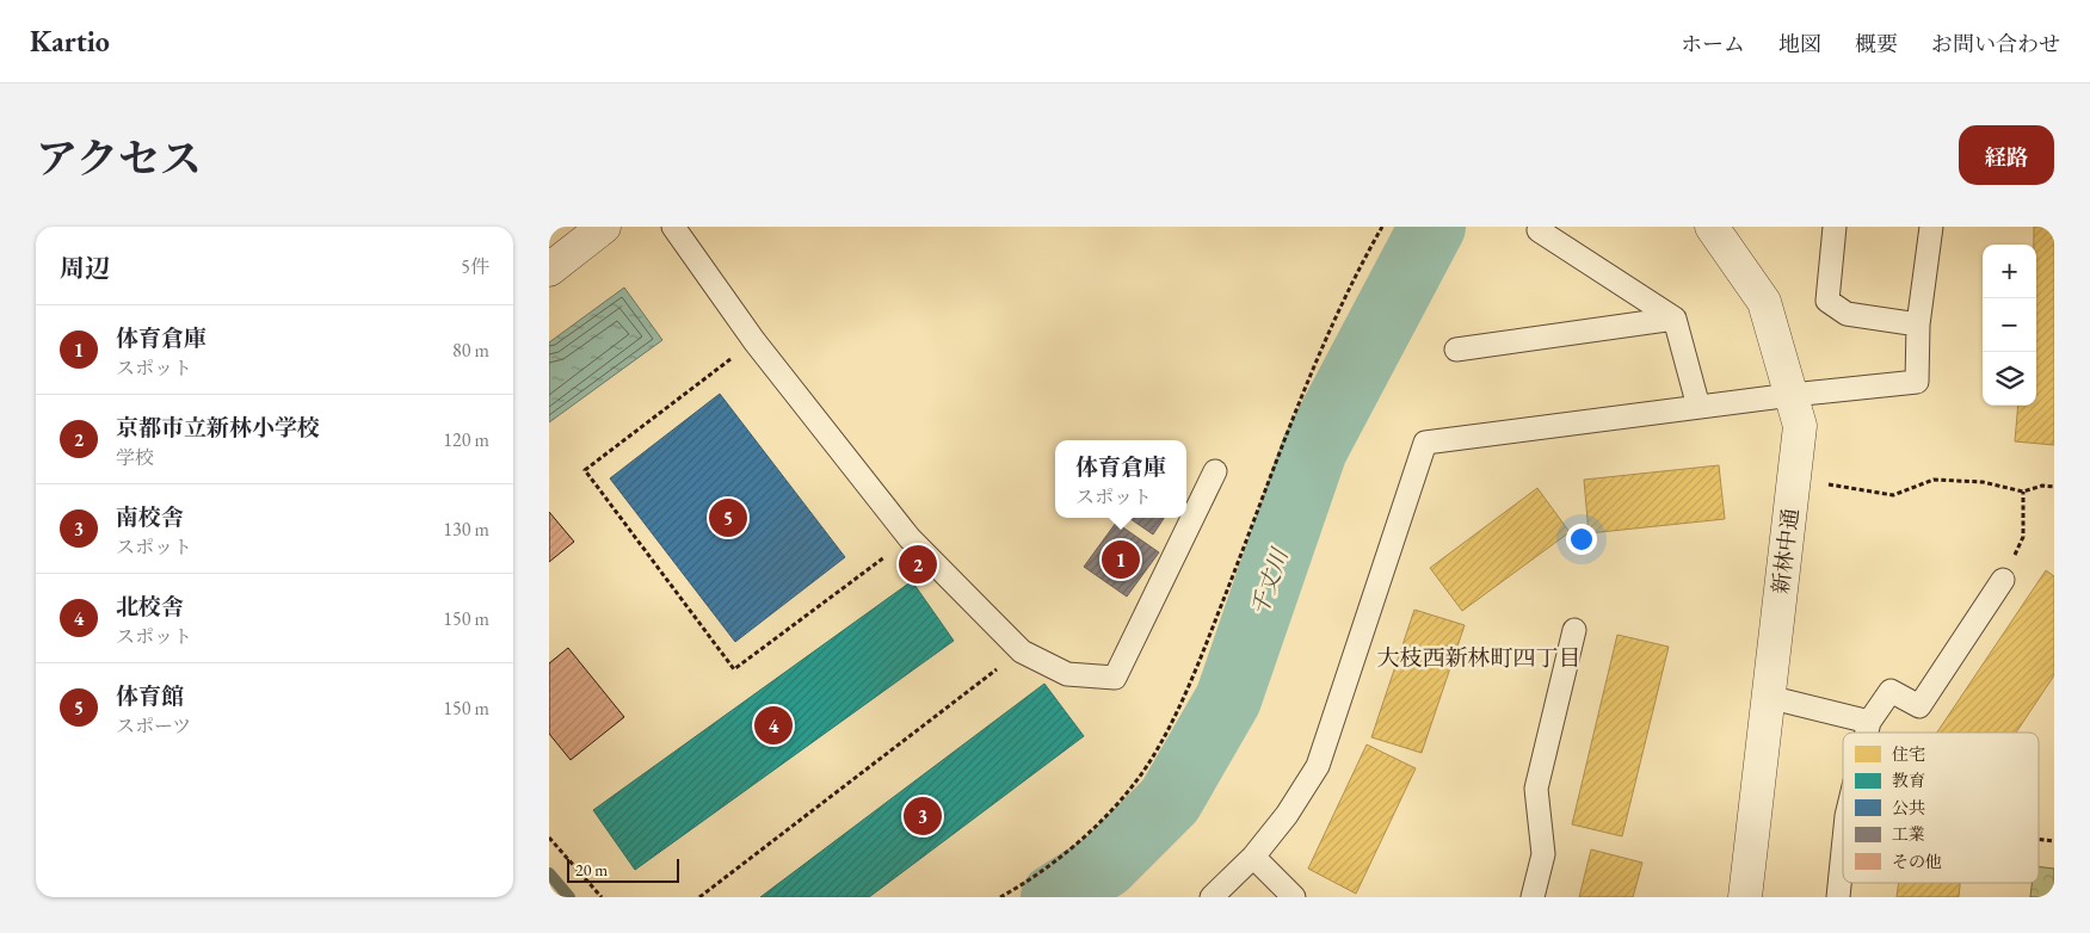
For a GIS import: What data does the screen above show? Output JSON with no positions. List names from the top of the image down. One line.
{"streets":{"street":["新林中通"]},"districts":["大枝西新林町四丁目"],"water":["千丈川"],"legend":["住宅","教育","公共","工業","その他"],"scale_bar":"20 m","page":{"header":"Kartio","nav":["ホーム","地図","概要","お問い合わせ"],"title":"アクセス","buttons":"経路","heading":["周辺","5件"],"map_buttons":["+","−"],"list":[{"mark":"1","name":"体育倉庫","note":"スポット","value":"80 m"},{"mark":"2","name":"京都市立新林小学校","note":"学校","value":"120 m"},{"mark":"3","name":"南校舎","note":"スポット","value":"130 m"},{"mark":"4","name":"北校舎","note":"スポット","value":"150 m"},{"mark":"5","name":"体育館","note":"スポーツ","value":"150 m"}],"popup":["体育倉庫","スポット"],"pins":["5","1","2","4","3"],"scale":"20 m"}}
